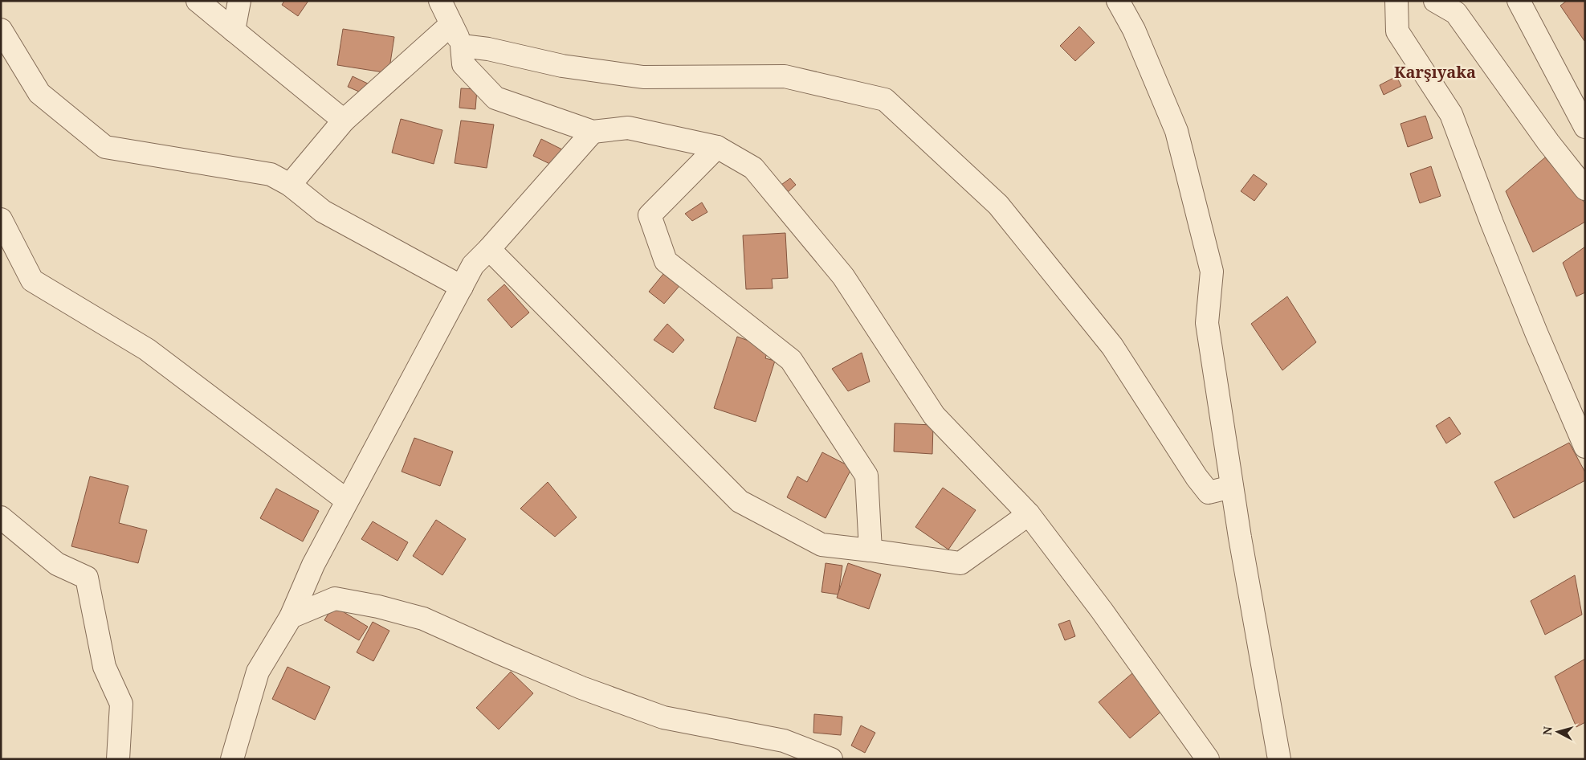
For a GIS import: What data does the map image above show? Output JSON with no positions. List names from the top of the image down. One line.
{"districts":["Karşıyaka"],"north":"left"}
